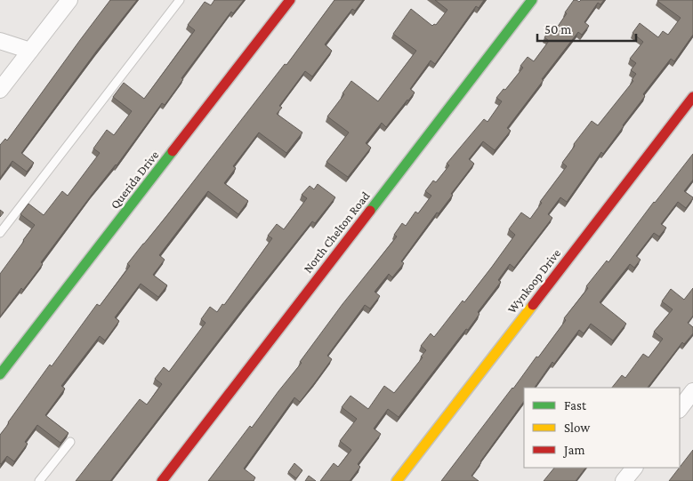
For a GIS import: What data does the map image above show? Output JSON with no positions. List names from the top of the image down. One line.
{"streets":{"street":["Querida Drive","North Chelton Road","Wynkoop Drive"]},"legend":["Fast","Slow","Jam"],"scale_bar":"50 m"}
